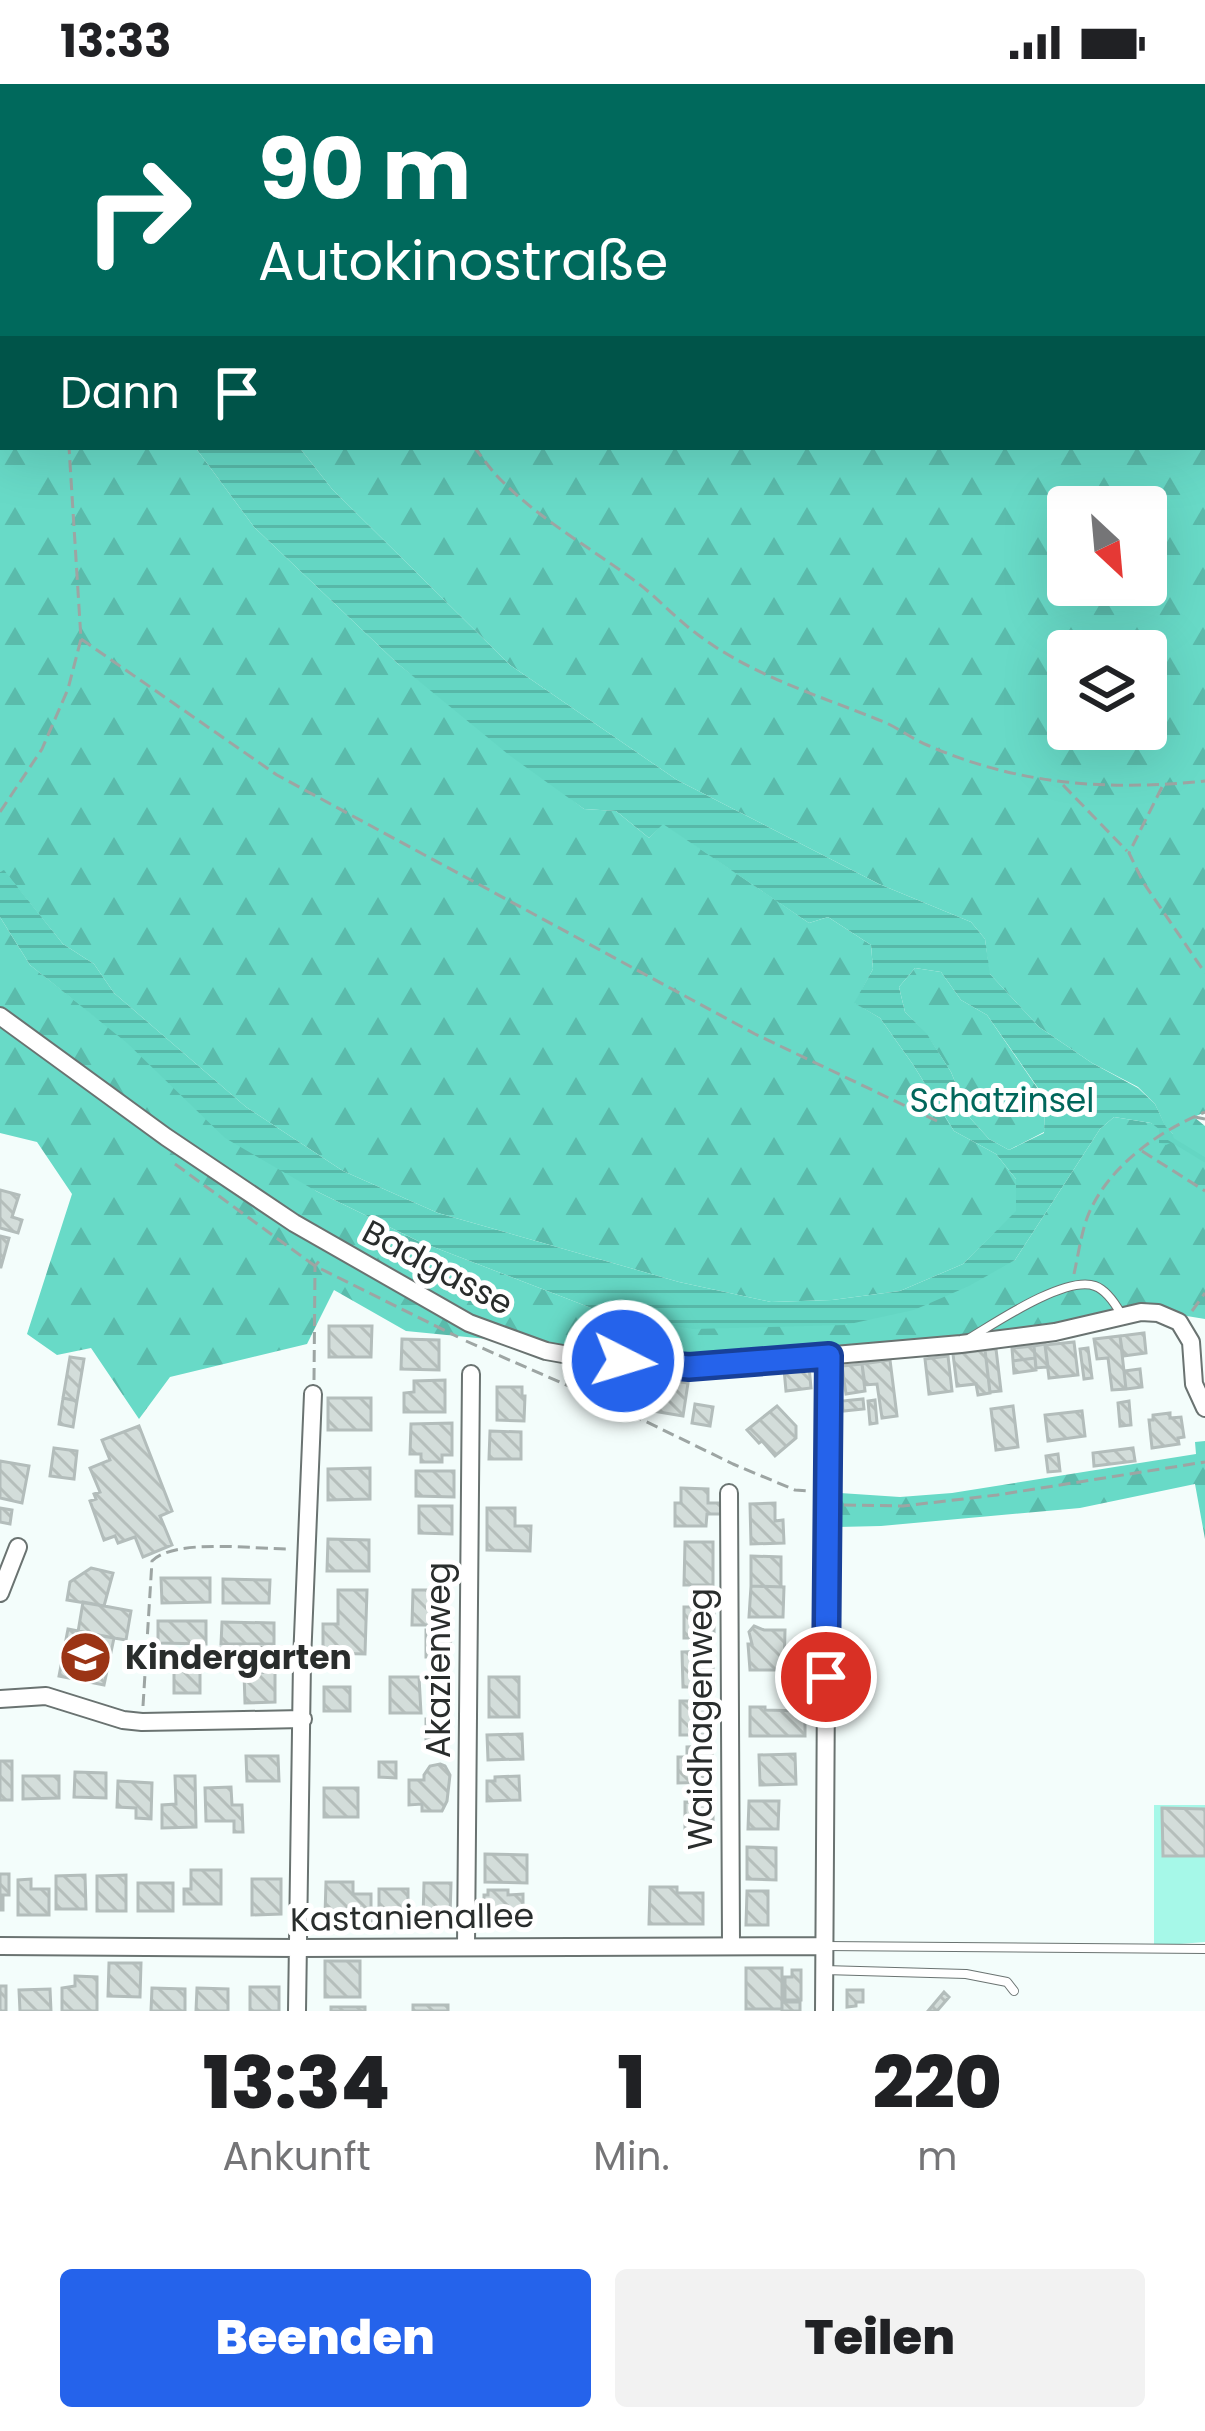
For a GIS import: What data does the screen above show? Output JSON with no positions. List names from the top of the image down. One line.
{"streets":{"street":["Badgasse","Akazienweg","Waidhagenweg","Kastanienallee"]},"crossings":[["Akazienweg","Kastanienallee"],["Waidhagenweg","Kastanienallee"]],"parks":["Schatzinsel"],"places":{"school or university":["Kindergarten"]},"north":"bottom right","page":{"status":"13:33","turn":["90 m","Autokinostraße"],"then":"Dann","eta":["13:34","Ankunft","1","Min.","220","m"],"buttons":["Beenden","Teilen"]}}
